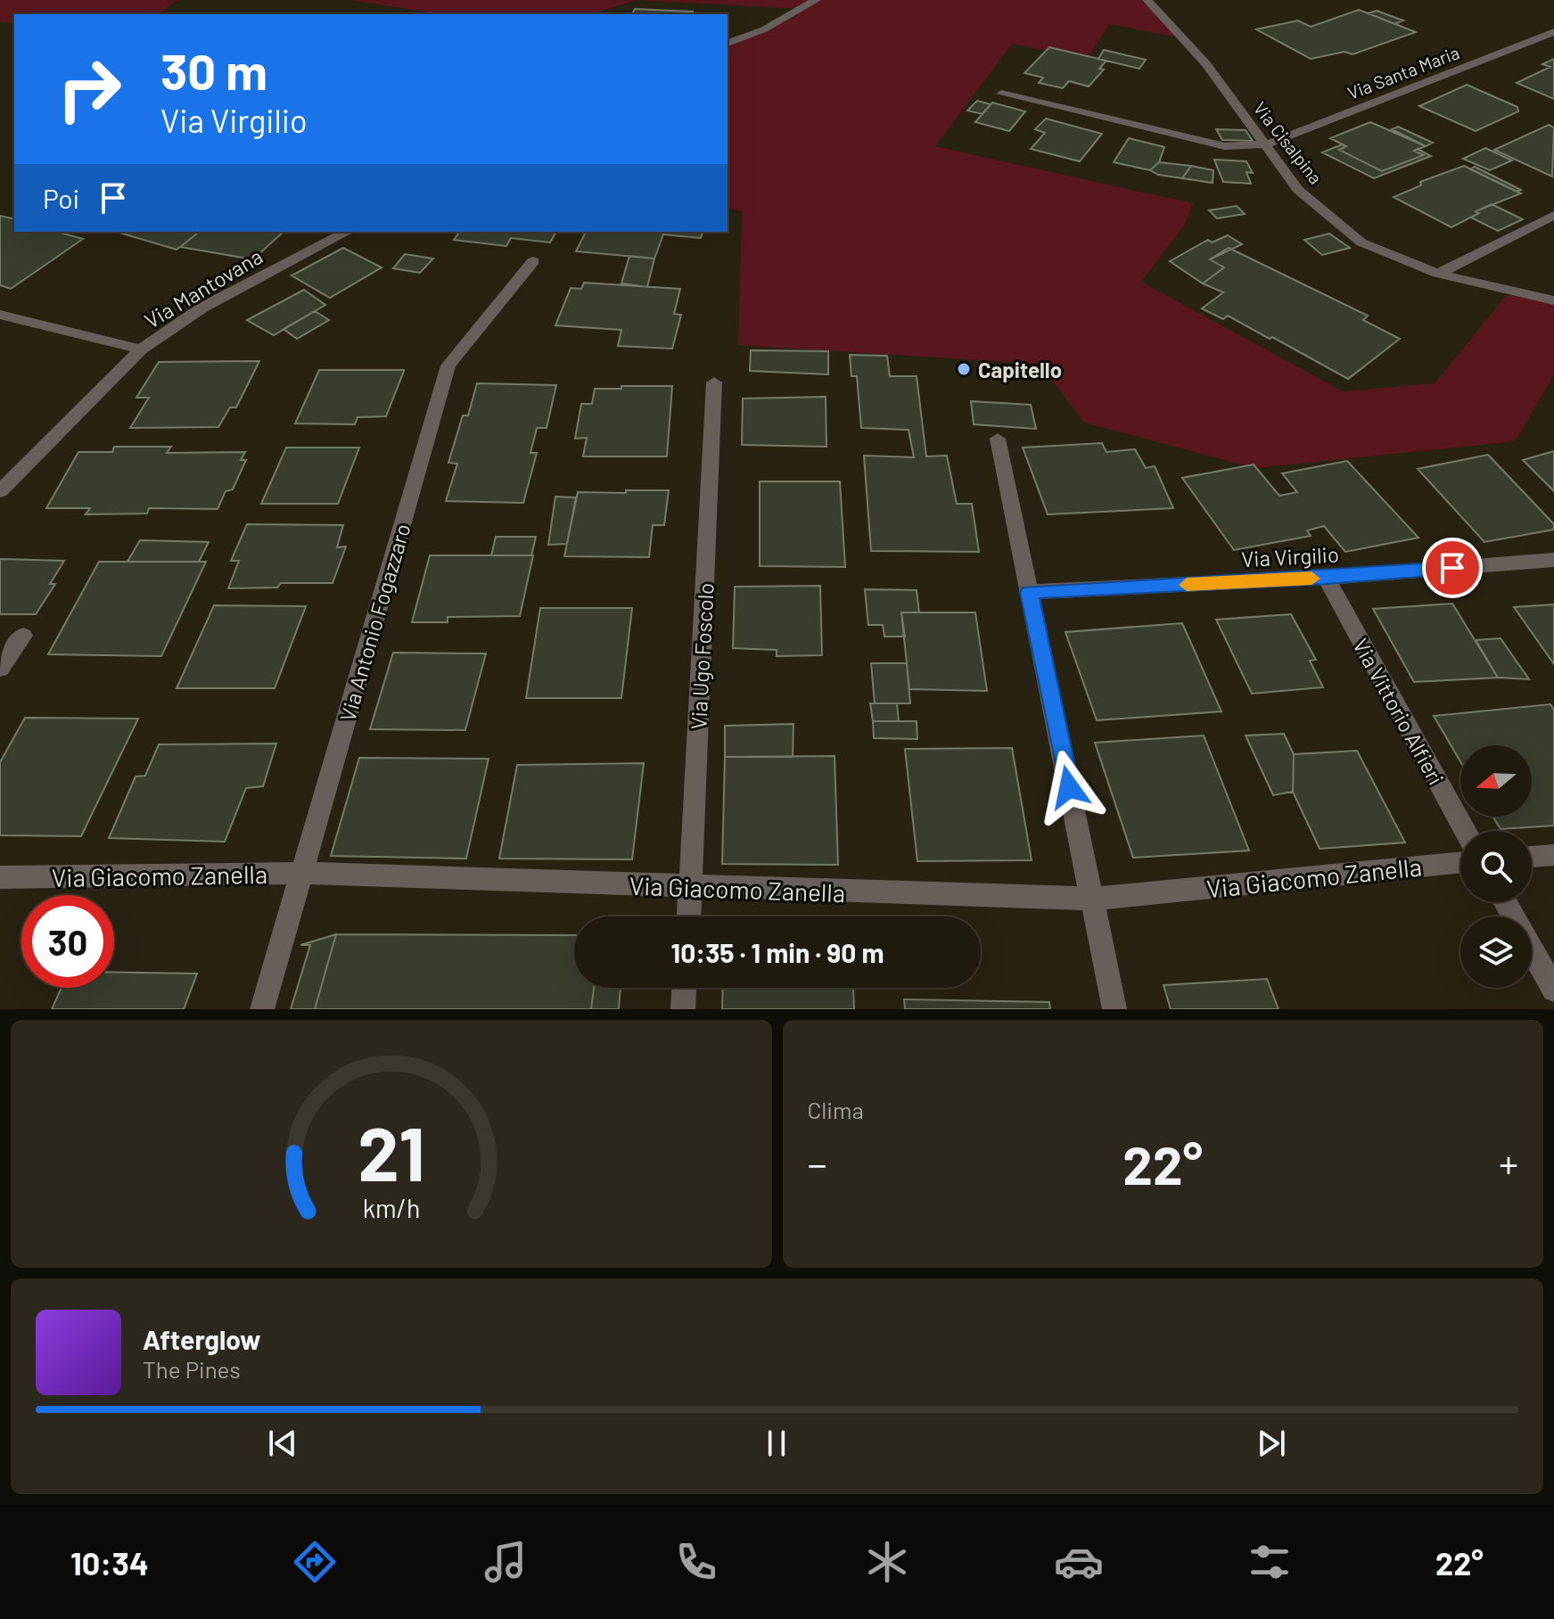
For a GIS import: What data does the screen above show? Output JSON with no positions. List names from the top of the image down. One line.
{"streets":{"street":["Via Santa Maria","Via Cisalpina","Via Mantovana","Via Virgilio","Via Antonio Fogazzaro","Via Ugo Foscolo","Via Vittorio Alfieri","Via Giacomo Zanella"]},"crossings":[["Via Santa Maria","Via Cisalpina"],["Via Virgilio","Via Vittorio Alfieri"],["Via Antonio Fogazzaro","Via Giacomo Zanella"],["Via Ugo Foscolo","Via Giacomo Zanella"]],"places":["Capitello"],"north":"left","page":{"turn":["30 m","Via Virgilio"],"then":"Poi","limit":"30","trip":"10:35 · 1 min · 90 m","tile":"Clima","heat":["−","22°","+"],"song":["Afterglow","The Pines"],"tabs":["10:34","22°"],"gauge":["21","km/h"]}}
